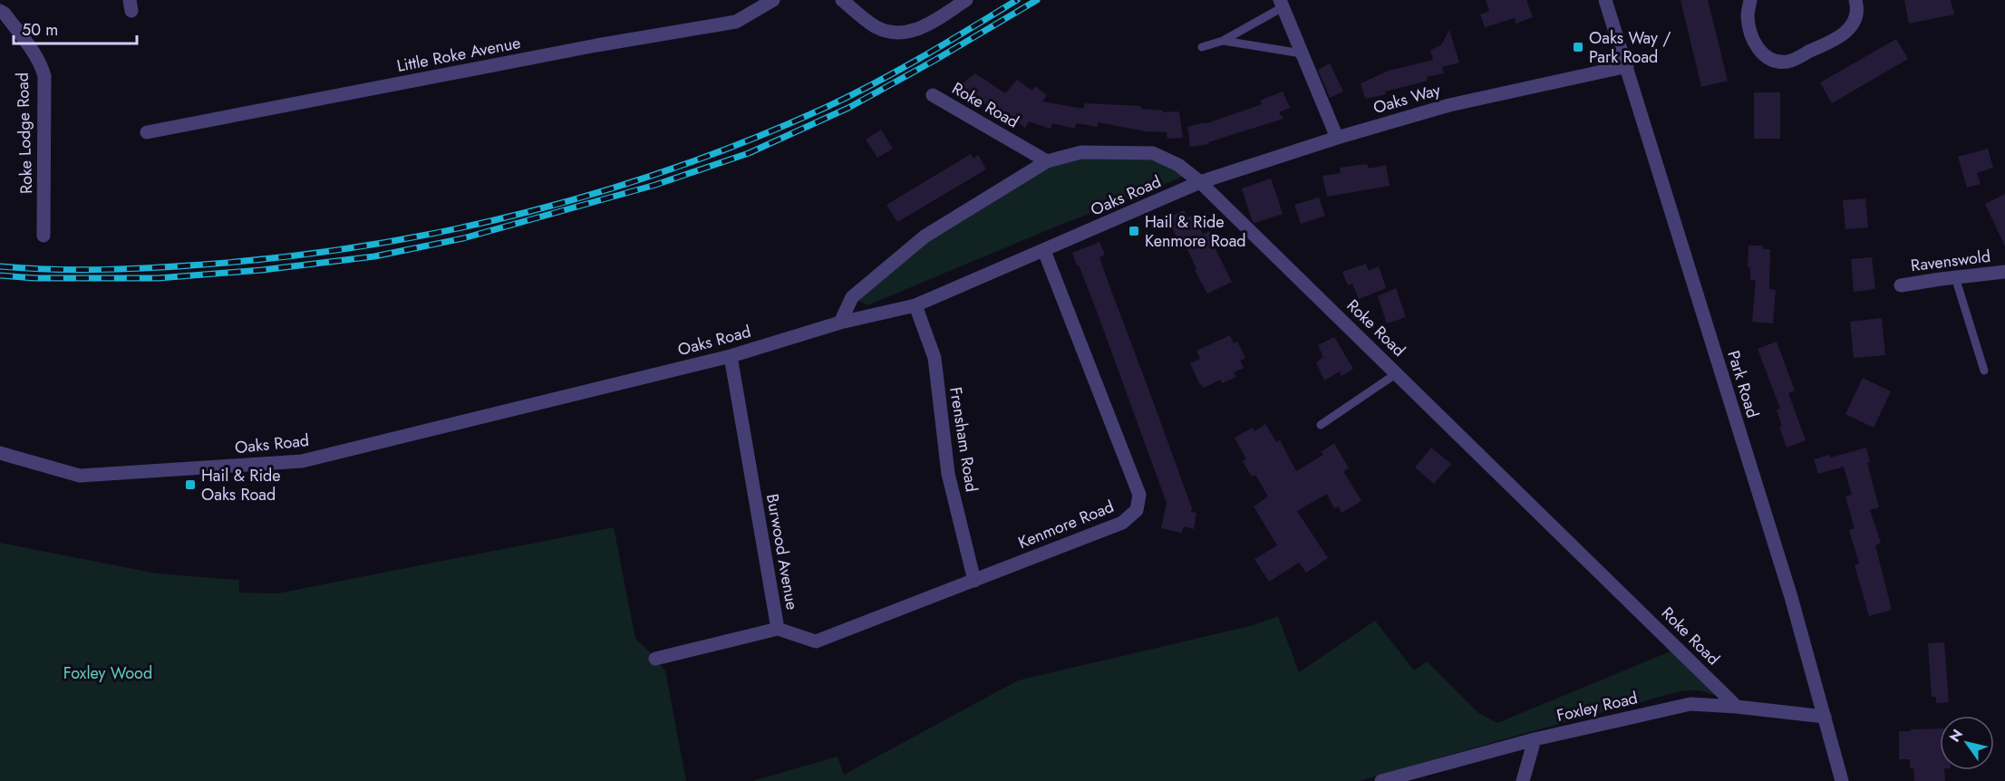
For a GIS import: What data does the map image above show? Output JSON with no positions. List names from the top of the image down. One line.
{"streets":{"street":["Little Roke Avenue","Oaks Way","Roke Road","Roke Lodge Road","Oaks Road","Ravenswold","Park Road","Frensham Road","Kenmore Road","Burwood Avenue","Foxley Road"]},"crossings":[["Oaks Way","Roke Road"],["Oaks Way","Oaks Road"],["Oaks Way","Park Road"],["Roke Road","Oaks Road"],["Roke Road","Foxley Road"],["Oaks Road","Frensham Road"],["Oaks Road","Kenmore Road"],["Oaks Road","Burwood Avenue"],["Park Road","Foxley Road"],["Frensham Road","Kenmore Road"],["Kenmore Road","Burwood Avenue"]],"parks":["Foxley Wood"],"places":{"transit":["Oaks Way / Park Road","Hail & Ride Kenmore Road","Hail & Ride Oaks Road"]},"scale_bar":"50 m","north":"top left"}
